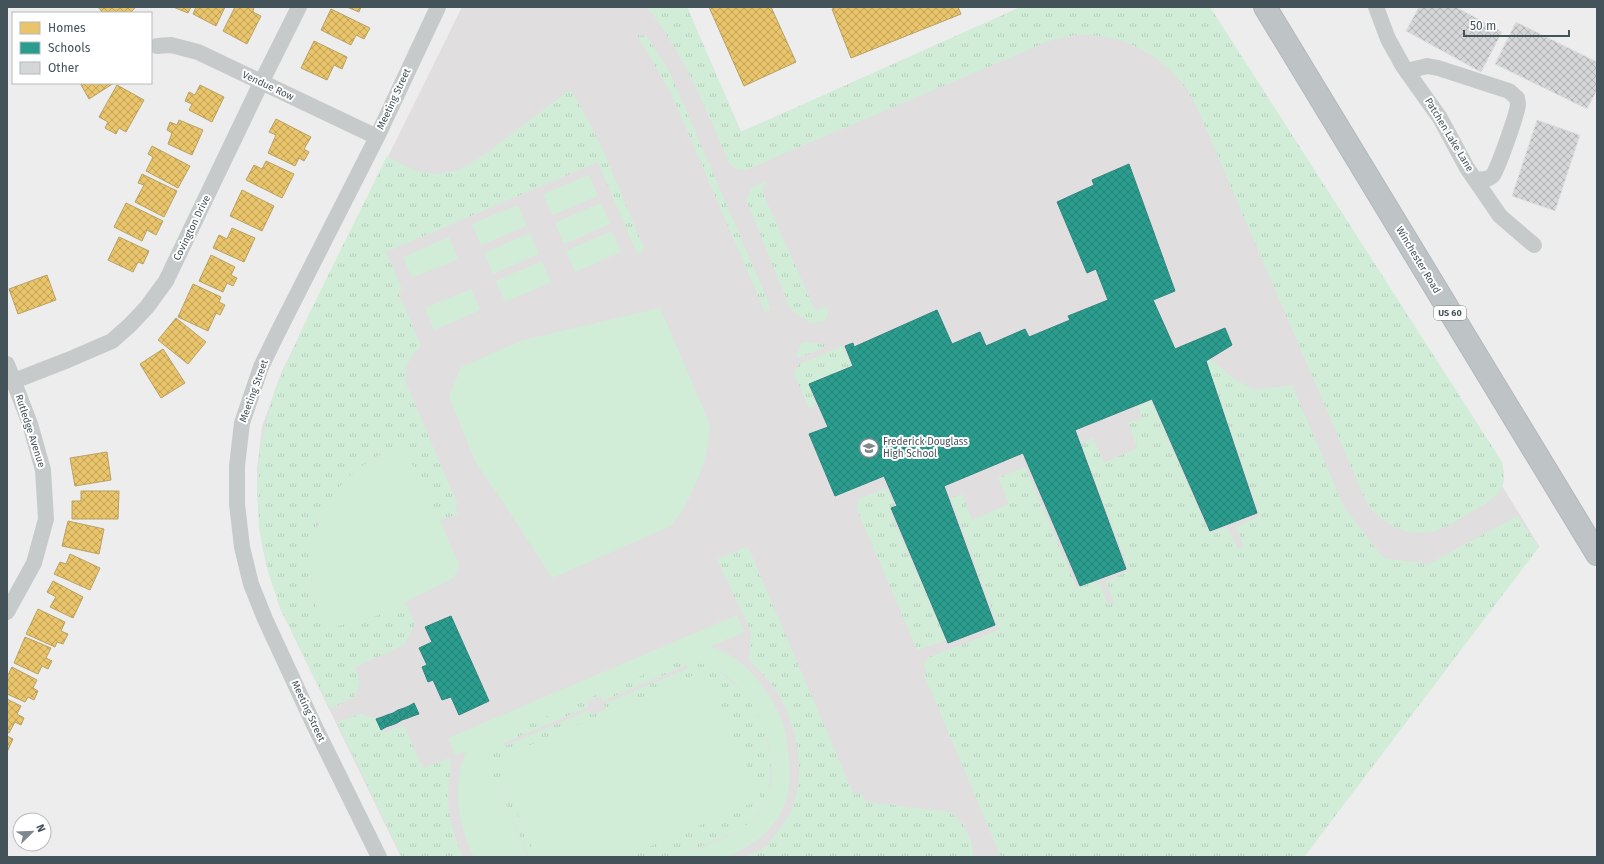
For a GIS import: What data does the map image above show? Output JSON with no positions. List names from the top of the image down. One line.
{"streets":{"highway":["Winchester Road","US 60"],"street":["Vendue Row","Meeting Street","Patchen Lake Lane","Covington Drive","Rutledge Avenue"]},"crossings":[["Vendue Row","Meeting Street"],["Vendue Row","Covington Drive"],["Covington Drive","Rutledge Avenue"]],"places":{"school or university":["Frederick Douglass High School"]},"legend":["Homes","Schools","Other"],"scale_bar":"50 m","north":"top right"}
